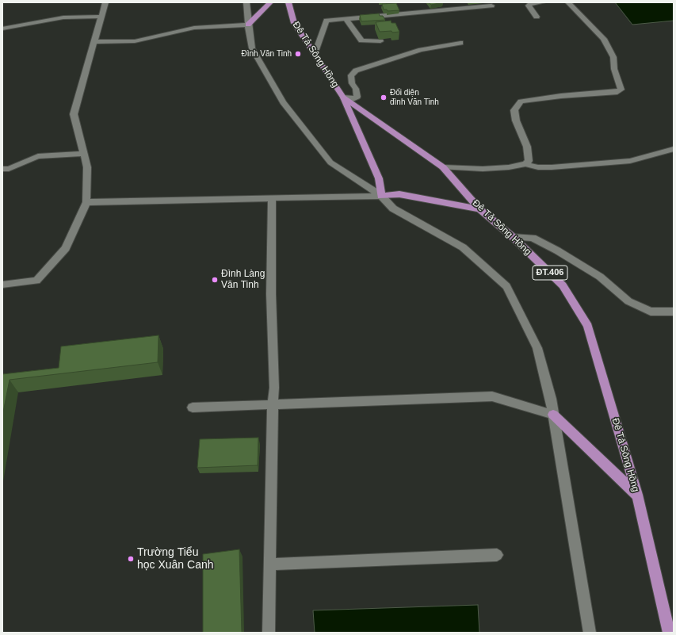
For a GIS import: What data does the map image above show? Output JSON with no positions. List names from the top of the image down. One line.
{"streets":{"main road":["Đê Tả Sông Hồng","ĐT.406"]},"places":["Đình Văn Tinh","Đối diện đình Văn Tinh","Đình Làng Văn Tinh","Trường Tiểu học Xuân Canh"]}
